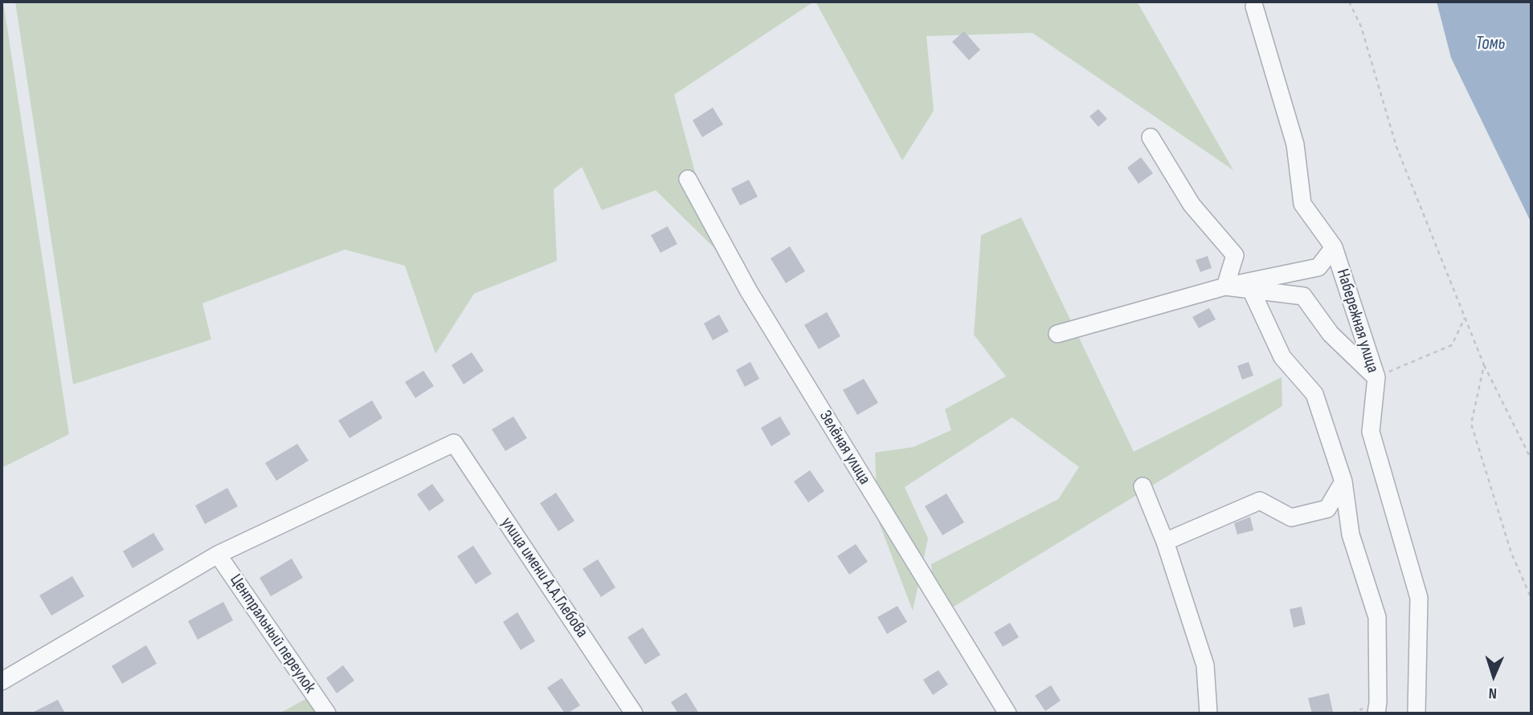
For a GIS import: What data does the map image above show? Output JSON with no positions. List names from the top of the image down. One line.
{"streets":{"street":["Набережная улица","Зелёная улица","улица имени А.А.Глебова","Центральный переулок"]},"crossings":[["улица имени А.А.Глебова","Центральный переулок"]],"water":["Томь"],"north":"bottom"}
